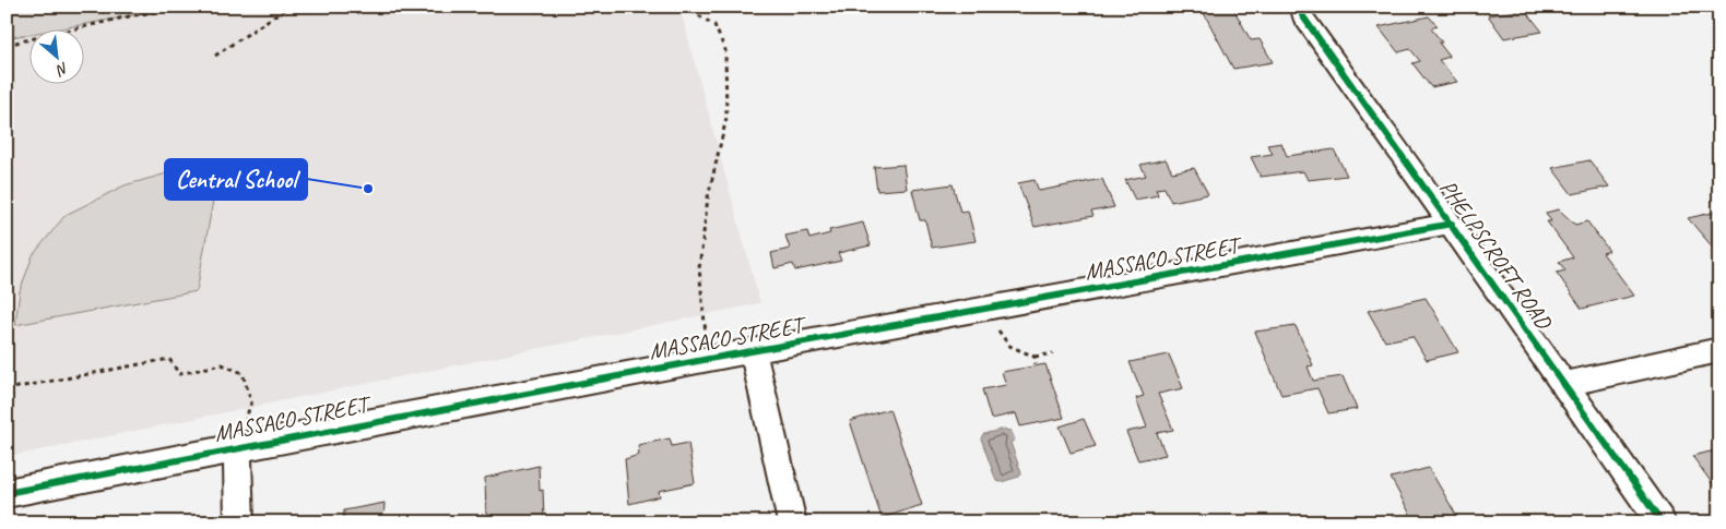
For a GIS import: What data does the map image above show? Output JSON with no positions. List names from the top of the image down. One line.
{"streets":{"street":["PHELPSCROFT ROAD","MASSACO STREET"]},"crossings":[["PHELPSCROFT ROAD","MASSACO STREET"]],"places":["Central School"],"north":"bottom right"}
